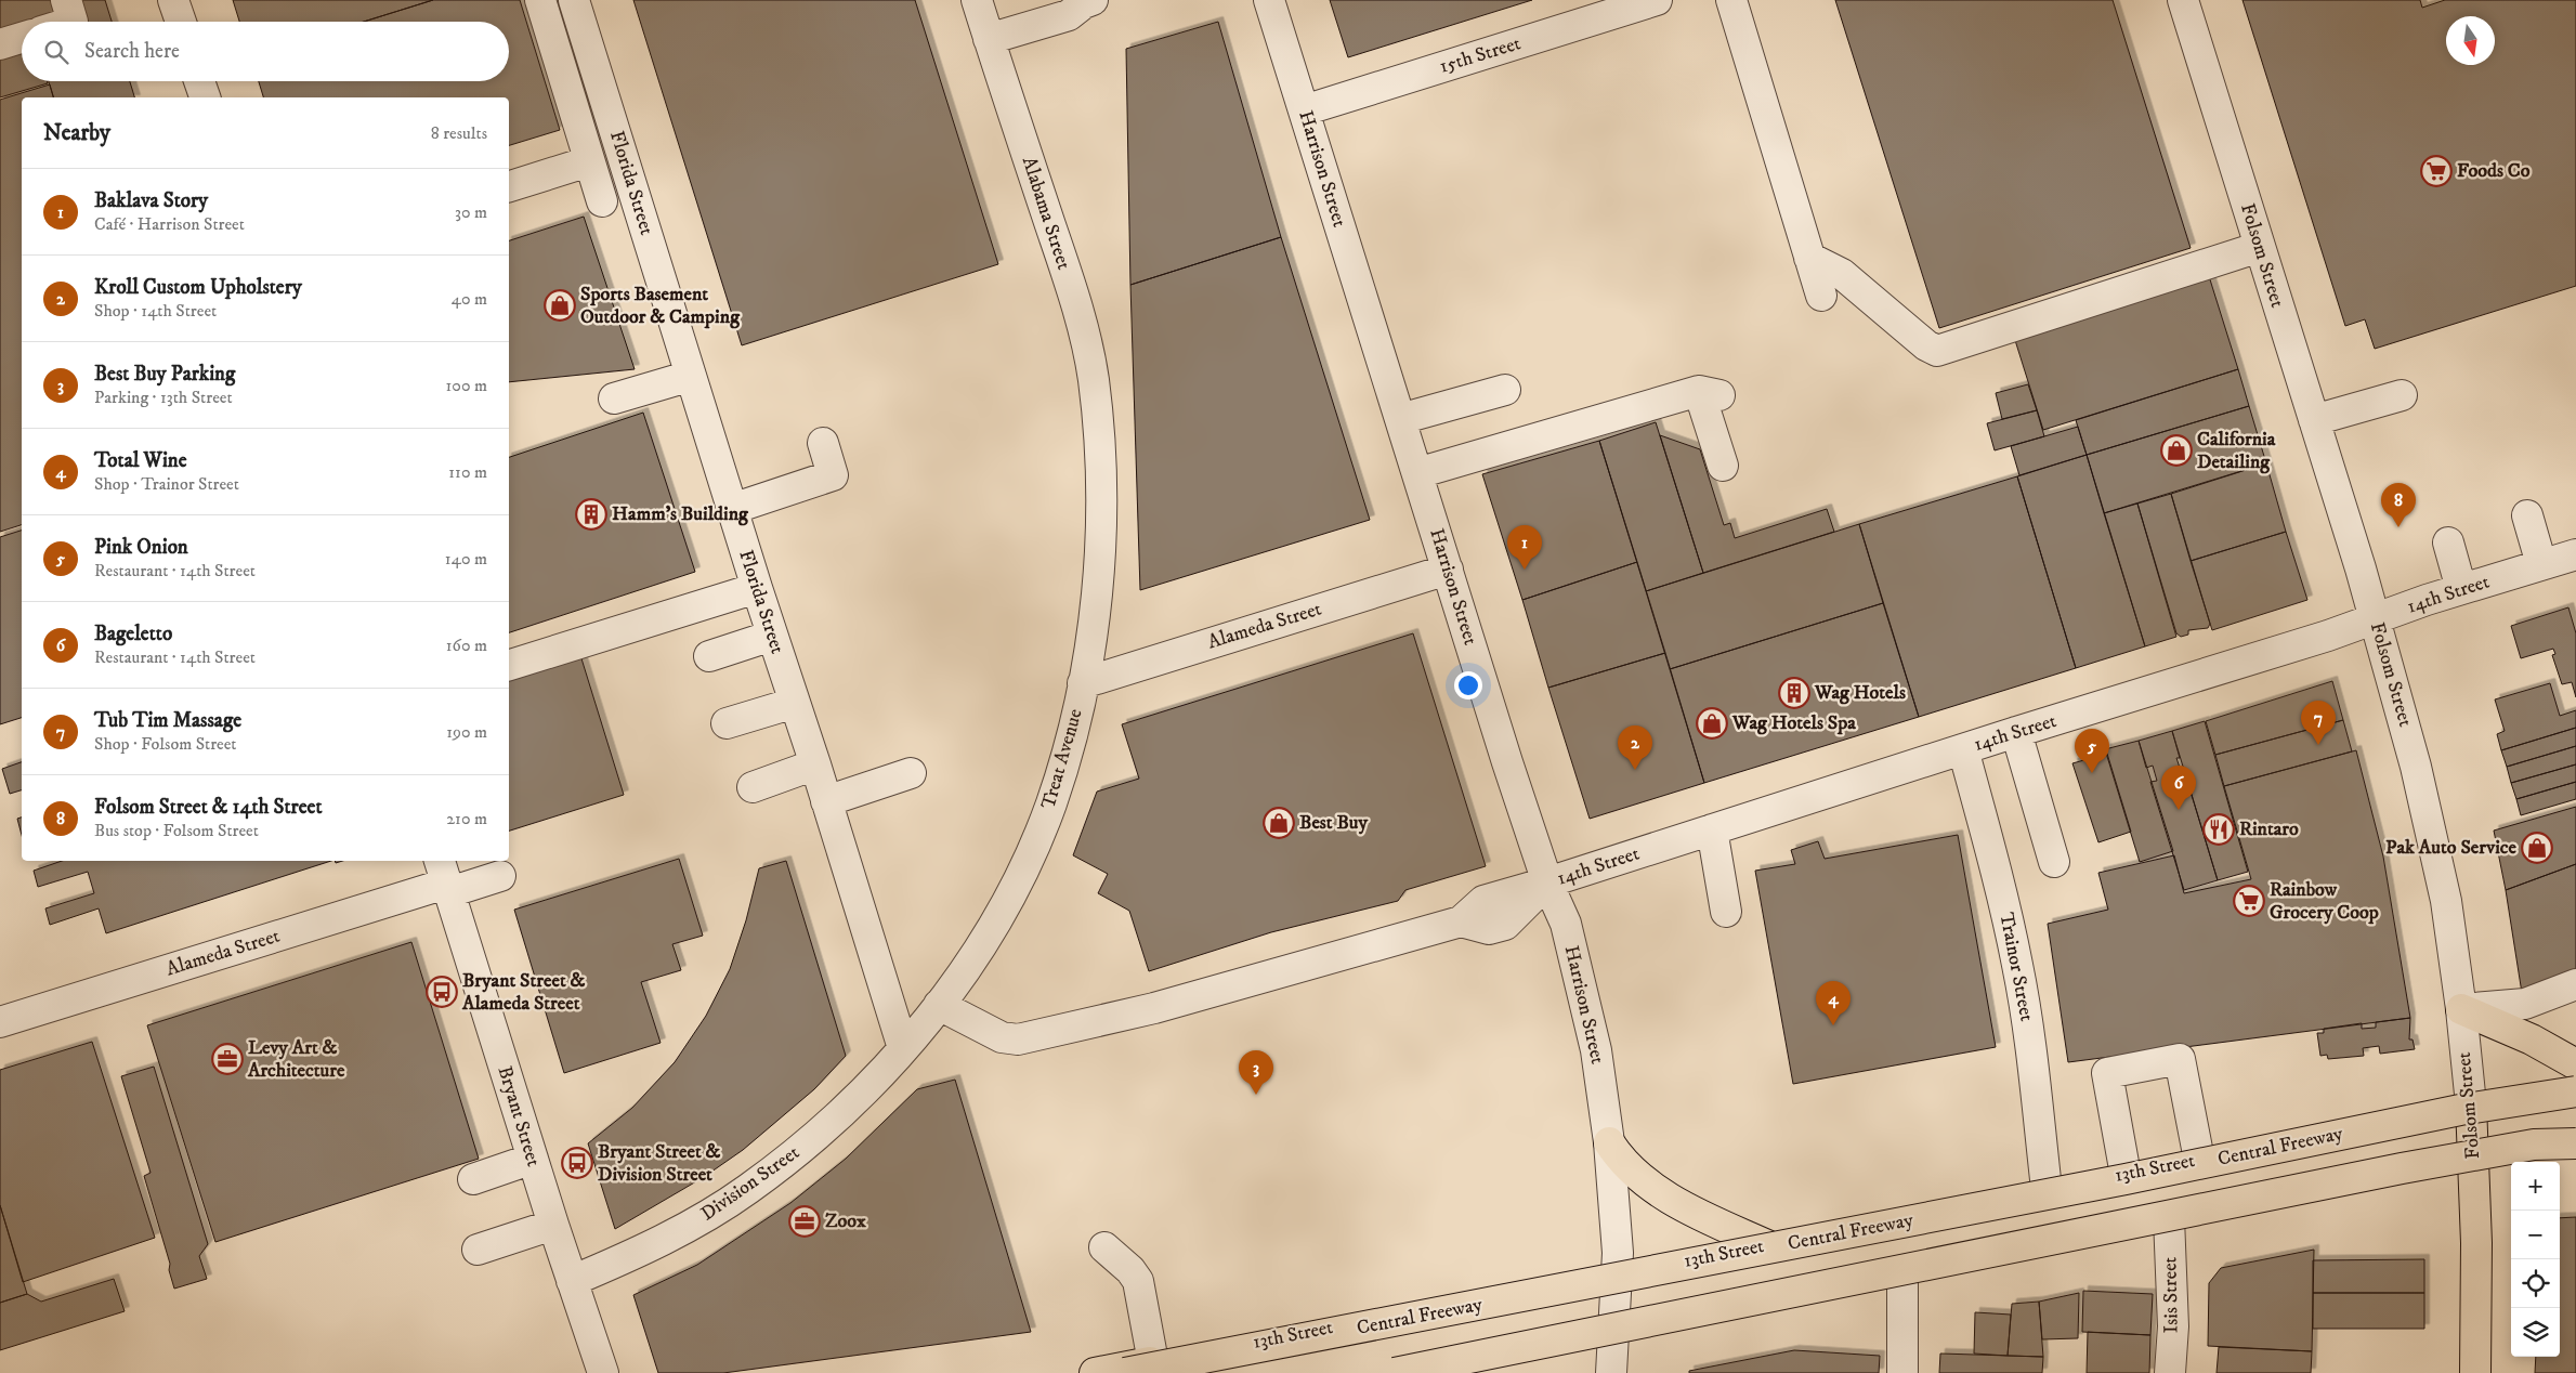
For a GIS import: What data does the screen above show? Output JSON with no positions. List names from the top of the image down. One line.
{"streets":{"main road":["Folsom Street","Central Freeway","13th Street"],"street":["15th Street","Harrison Street","Florida Street","Alabama Street","14th Street","Alameda Street","Treat Avenue","Trainor Street","Bryant Street","Division Street","Isis Street"]},"crossings":[["15th Street","Harrison Street"],["Harrison Street","14th Street"],["Harrison Street","Alameda Street"],["Harrison Street","13th Street"],["Florida Street","Treat Avenue"],["Florida Street","Division Street"],["Alabama Street","Treat Avenue"],["Folsom Street","14th Street"],["Folsom Street","13th Street"],["14th Street","Treat Avenue"],["14th Street","Trainor Street"],["Alameda Street","Treat Avenue"],["Alameda Street","Bryant Street"],["Treat Avenue","Division Street"],["Trainor Street","13th Street"],["Bryant Street","Division Street"],["Central Freeway","13th Street"]],"places":{"supermarket":["Foods Co","Rainbow Grocery Coop"],"shop":["Sports Basement Outdoor & Camping","California Detailing","Wag Hotels Spa","Best Buy","Pak Auto Service"],"building":["Hamm's Building","Wag Hotels"],"restaurant":["Rintaro"],"bus stop":["Bryant Street & Alameda Street","Bryant Street & Division Street"],"office":["Levy Art & Architecture","Zoox"]},"north":"bottom","page":{"search":"Search here","heading":["Nearby","8 results"],"list":[{"mark":"1","name":"Baklava Story","note":"Café · Harrison Street","value":"30 m"},{"mark":"2","name":"Kroll Custom Upholstery","note":"Shop · 14th Street","value":"40 m"},{"mark":"3","name":"Best Buy Parking","note":"Parking · 13th Street","value":"100 m"},{"mark":"4","name":"Total Wine","note":"Shop · Trainor Street","value":"110 m"},{"mark":"5","name":"Pink Onion","note":"Restaurant · 14th Street","value":"140 m"},{"mark":"6","name":"Bageletto","note":"Restaurant · 14th Street","value":"160 m"},{"mark":"7","name":"Tub Tim Massage","note":"Shop · Folsom Street","value":"190 m"},{"mark":"8","name":"Folsom Street & 14th Street","note":"Bus stop · Folsom Street","value":"210 m"}],"pins":["8","1","7","2","5","6","4","3"],"map_buttons":["+","−"]}}
